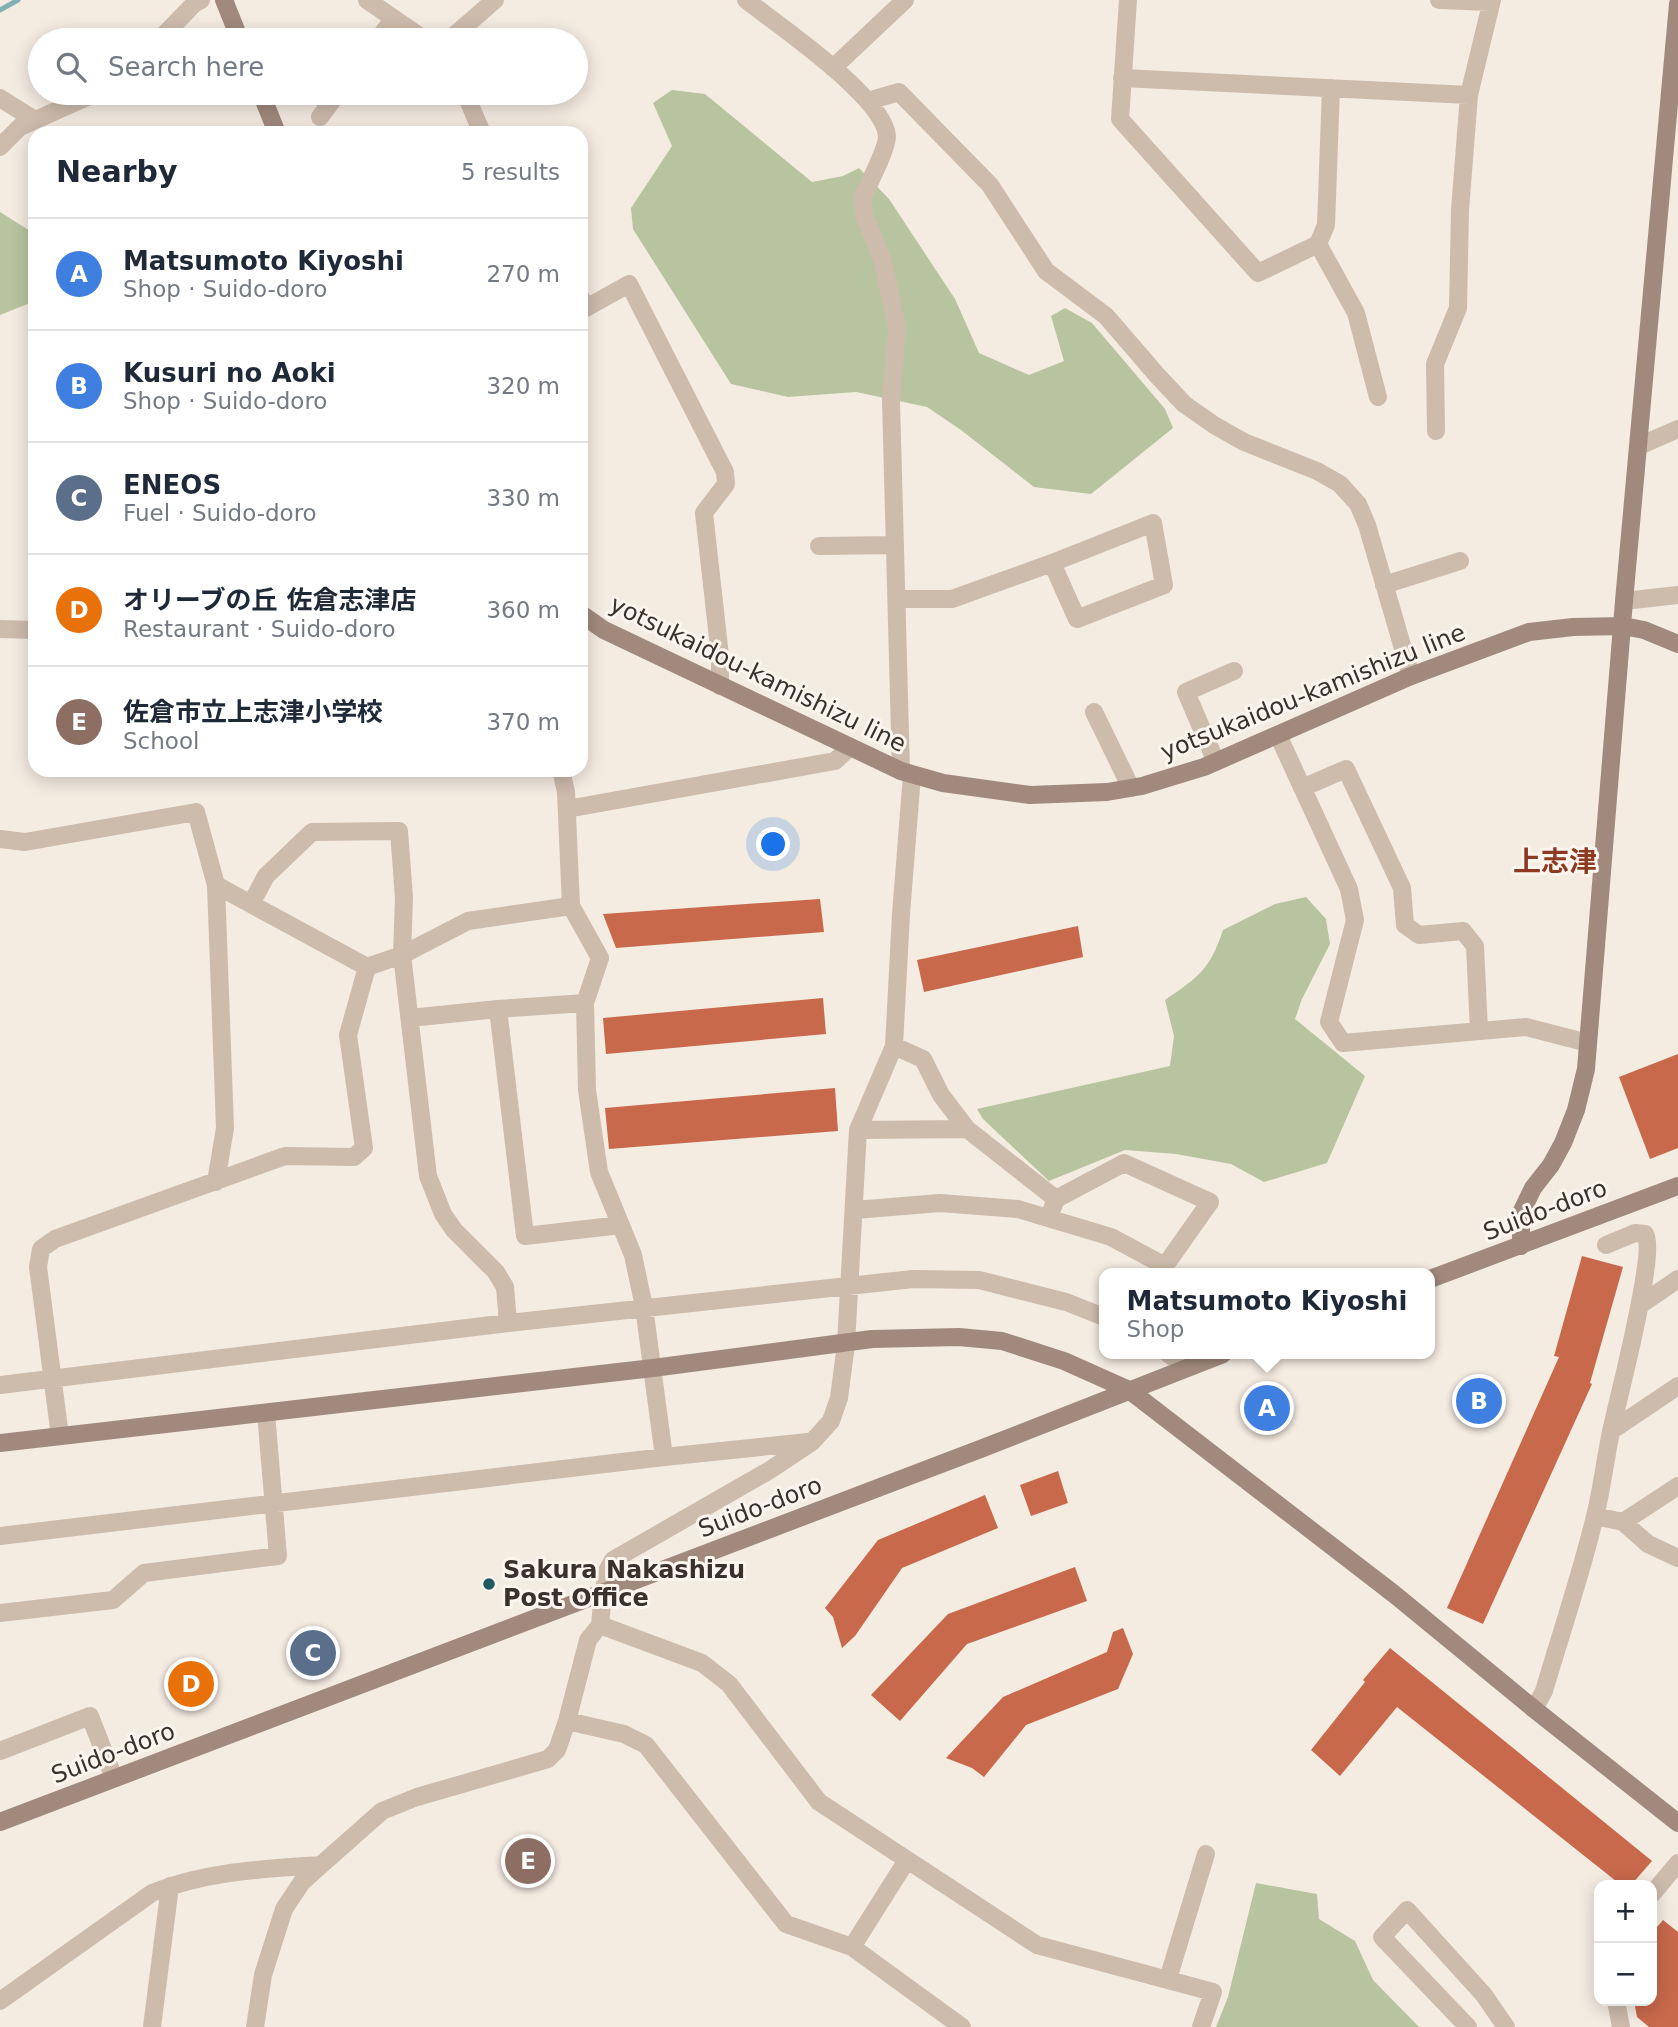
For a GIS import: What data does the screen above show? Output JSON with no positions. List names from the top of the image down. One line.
{"streets":{"street":["yotsukaidou-kamishizu line","Suido-doro"]},"districts":["上志津"],"places":["Sakura Nakashizu Post Office"],"page":{"search":"Search here","heading":["Nearby","5 results"],"list":[{"mark":"A","name":"Matsumoto Kiyoshi","note":"Shop · Suido-doro","value":"270 m"},{"mark":"B","name":"Kusuri no Aoki","note":"Shop · Suido-doro","value":"320 m"},{"mark":"C","name":"ENEOS","note":"Fuel · Suido-doro","value":"330 m"},{"mark":"D","name":"オリーブの丘 佐倉志津店","note":"Restaurant · Suido-doro","value":"360 m"},{"mark":"E","name":"佐倉市立上志津小学校","note":"School","value":"370 m"}],"popup":["Matsumoto Kiyoshi","Shop"],"pins":["B","A","C","D","E"],"map_buttons":["+","−"]}}
